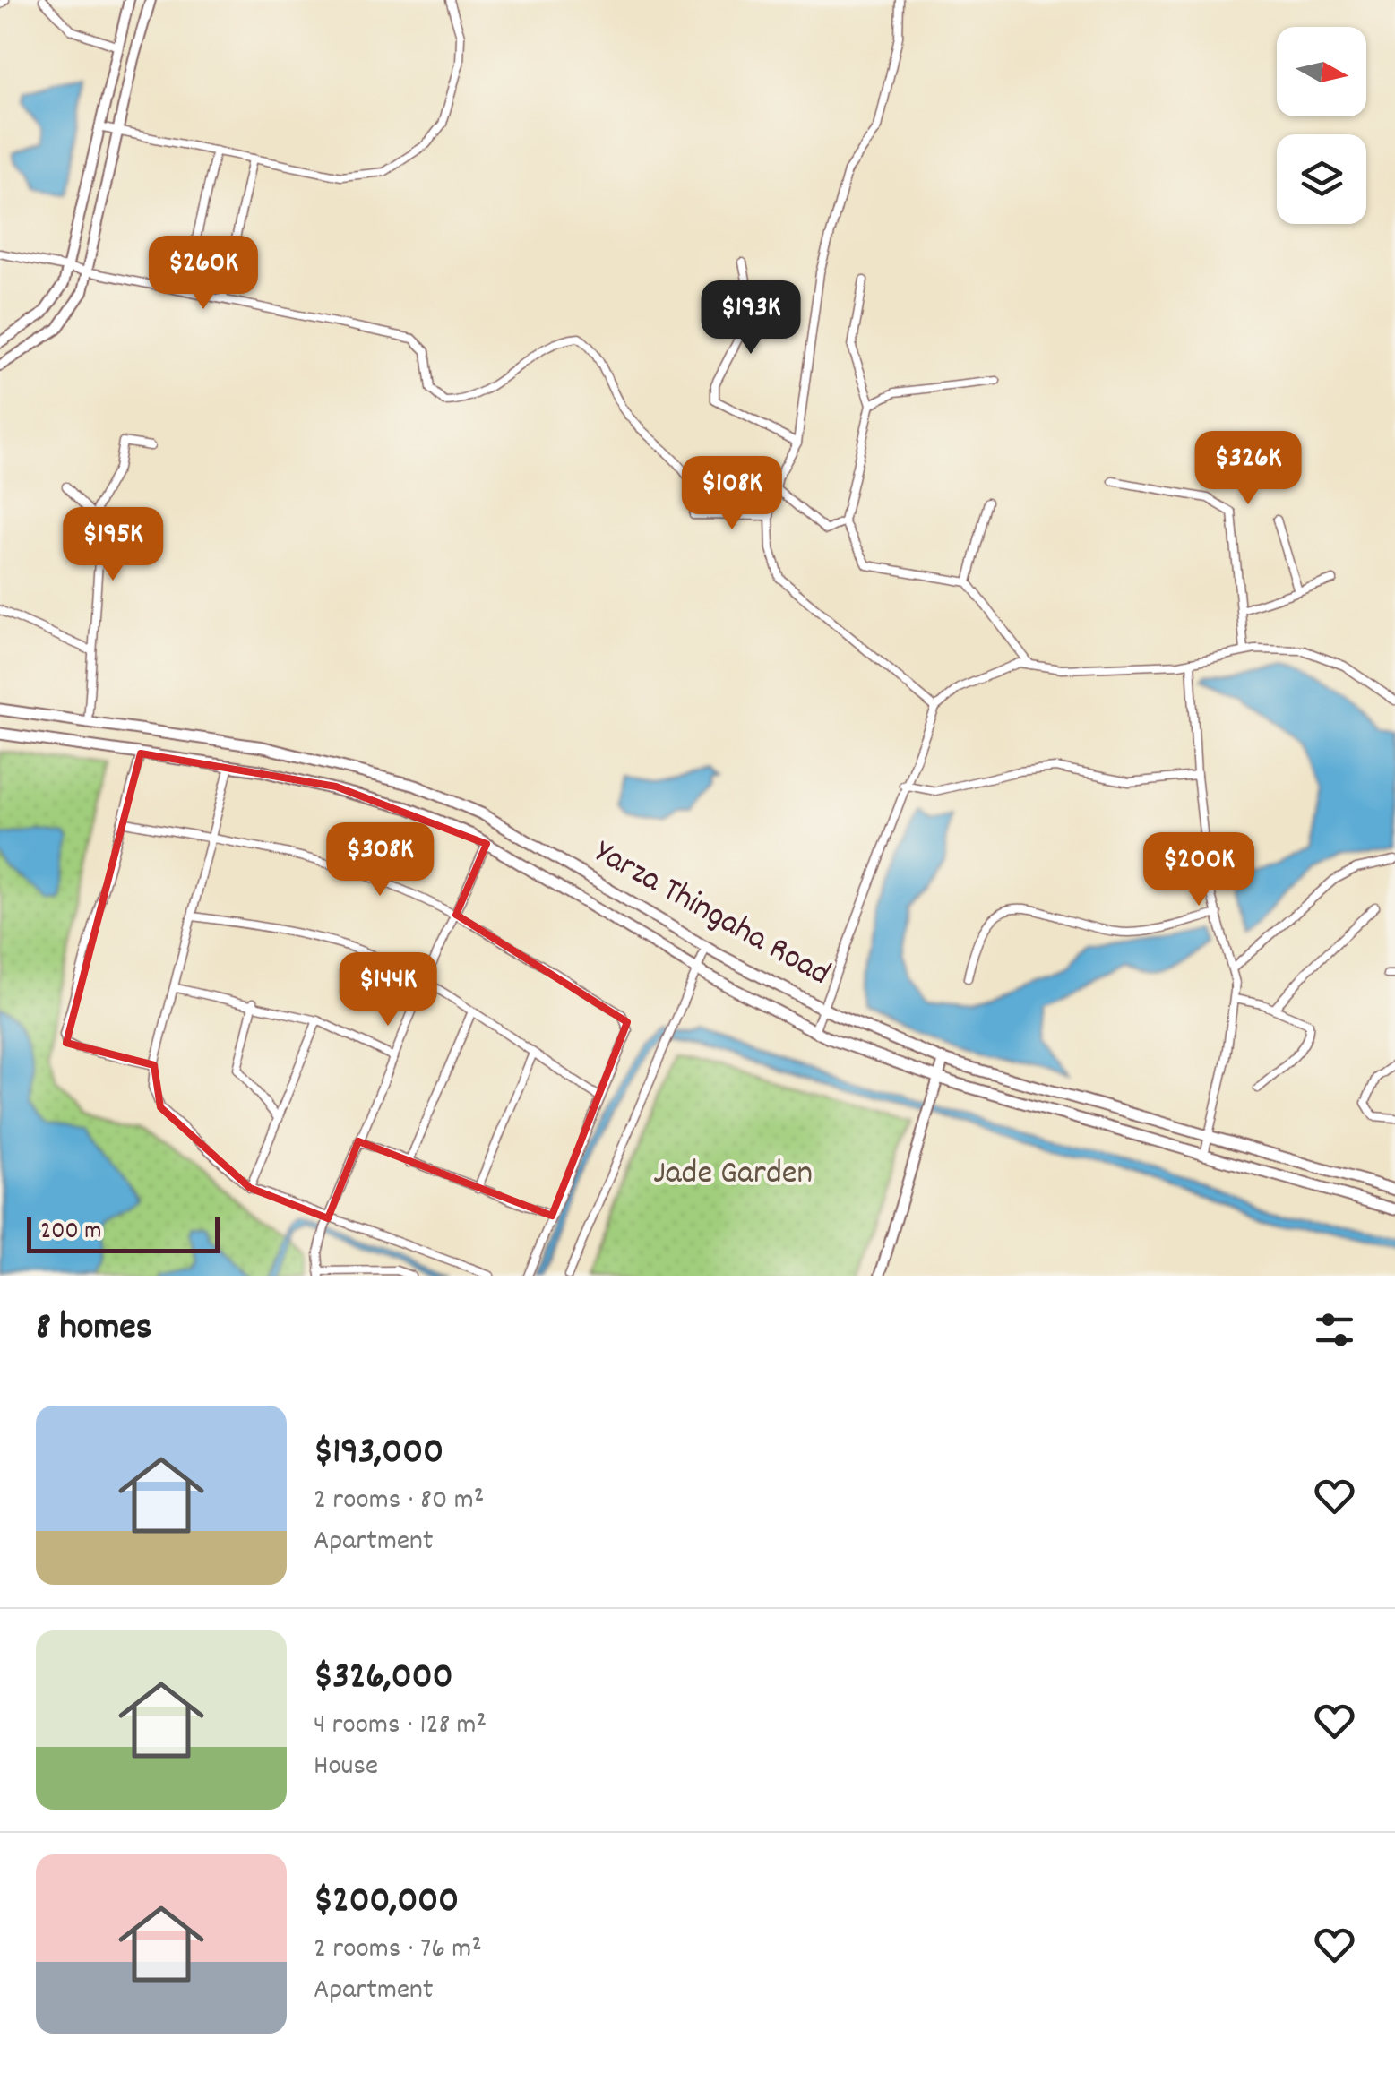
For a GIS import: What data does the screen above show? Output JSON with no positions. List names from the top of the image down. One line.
{"streets":{"main road":["Yarza Thingaha Road"]},"parks":["Jade Garden"],"scale_bar":"200 m","north":"right","page":{"price":["$260K","$193K","$326K","$108K","$195K","$308K","$200K","$144K"],"scale":"200 m","heading":"8 homes","list":[{"name":"$193,000","note":"2 rooms · 80 m² · Apartment"},{"name":"$326,000","note":"4 rooms · 128 m² · House"},{"name":"$200,000","note":"2 rooms · 76 m² · Apartment"}]}}
